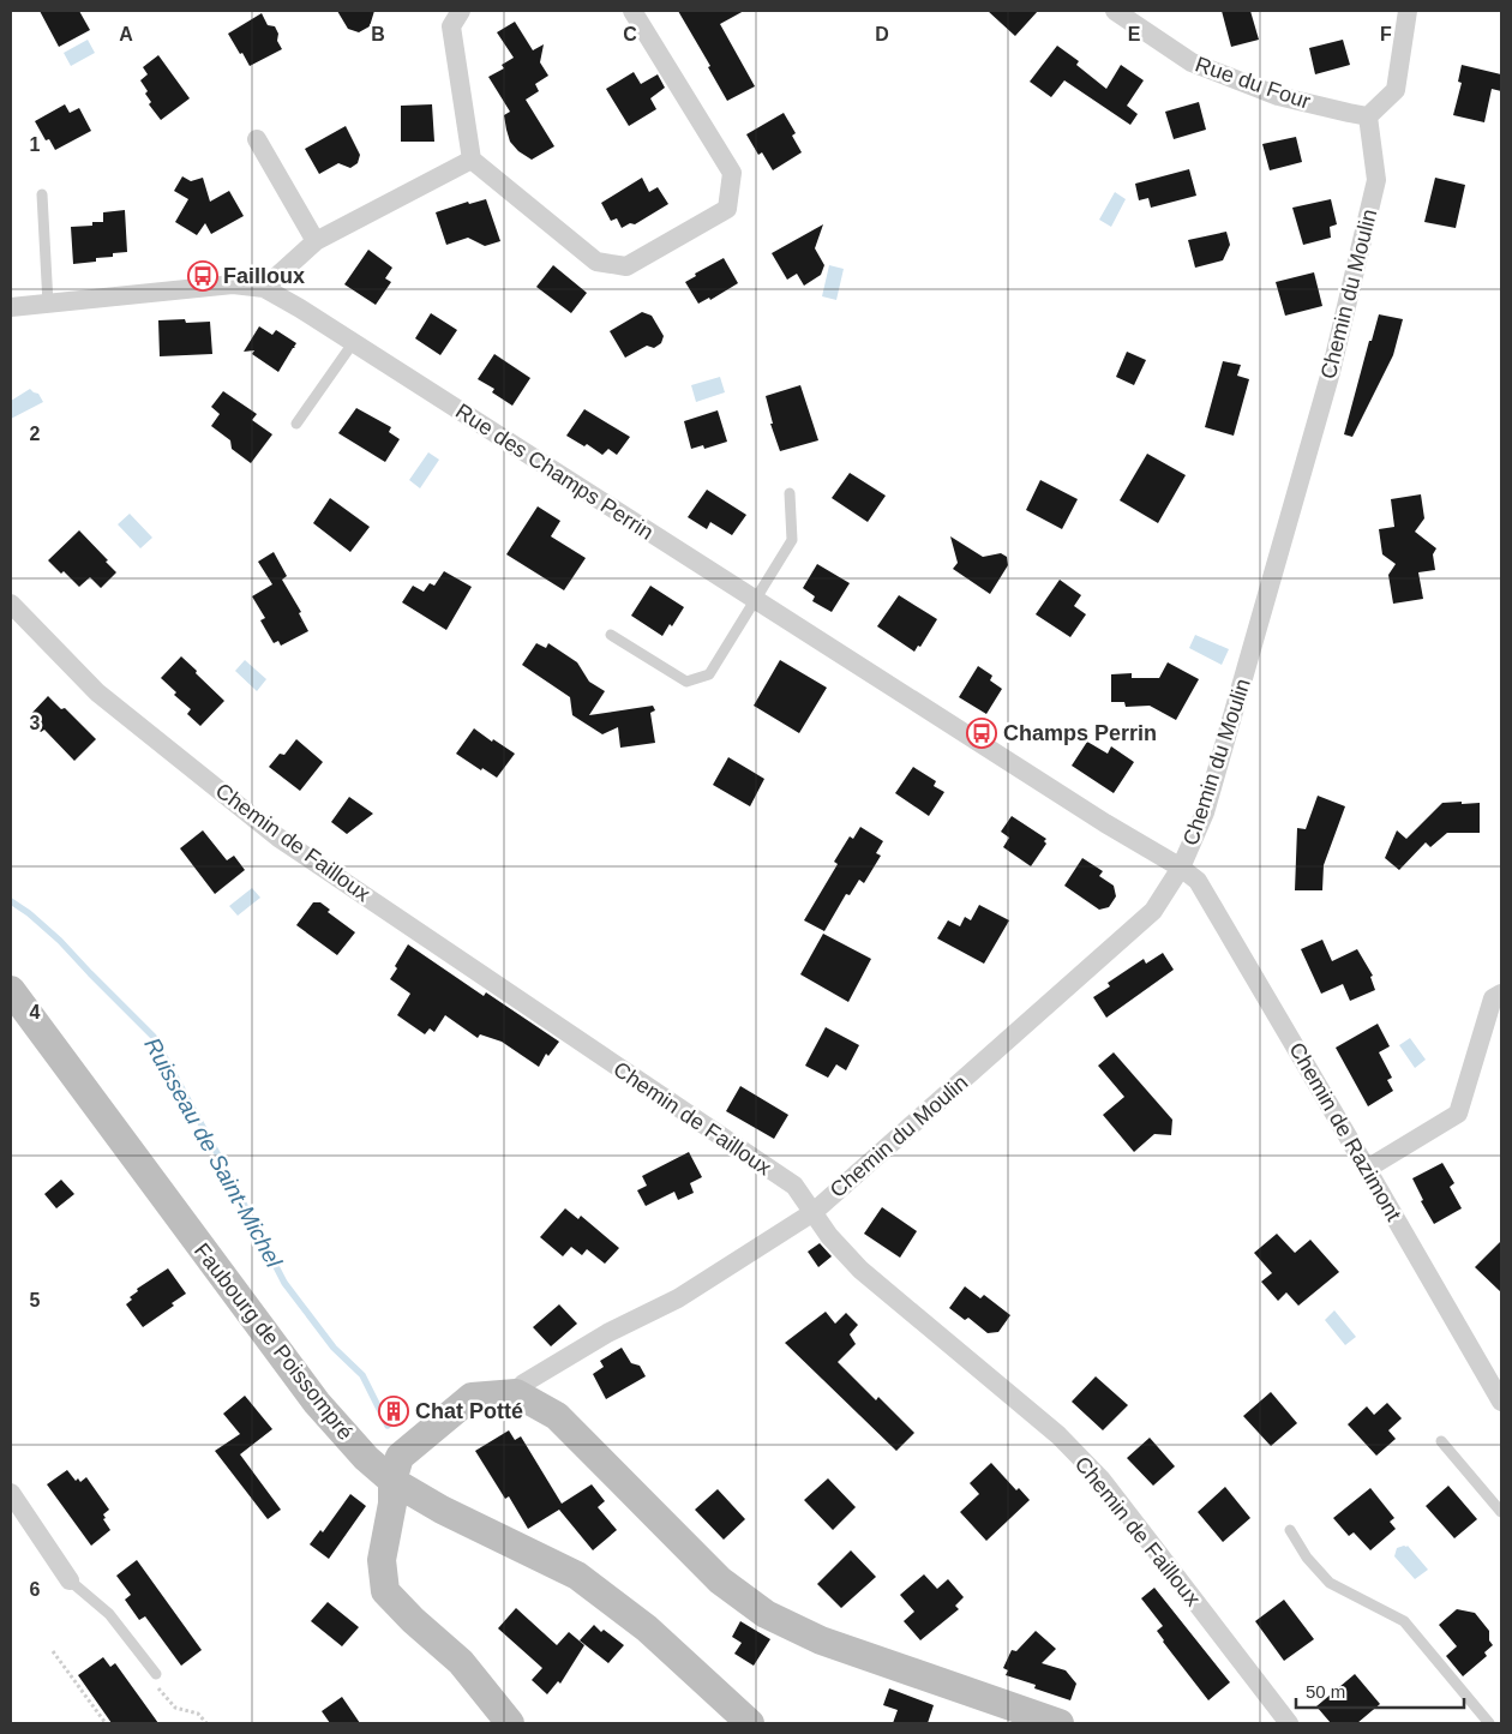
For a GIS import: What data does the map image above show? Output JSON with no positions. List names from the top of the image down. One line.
{"streets":{"street":["Rue du Four","Chemin du Moulin","Rue des Champs Perrin","Chemin de Failloux","Chemin de Razimont","Faubourg de Poissompré"]},"crossings":[["Rue du Four","Chemin du Moulin"],["Chemin du Moulin","Rue des Champs Perrin"],["Chemin du Moulin","Chemin de Failloux"],["Chemin du Moulin","Chemin de Razimont"],["Rue des Champs Perrin","Chemin de Razimont"]],"water":["Ruisseau de Saint-Michel"],"places":{"bus stop":["Failloux","Champs Perrin"],"building":["Chat Potté"]},"scale_bar":"50 m","grid":{"columns":["A","B","C","D","E","F"],"rows":["1","2","3","4","5","6"]}}
